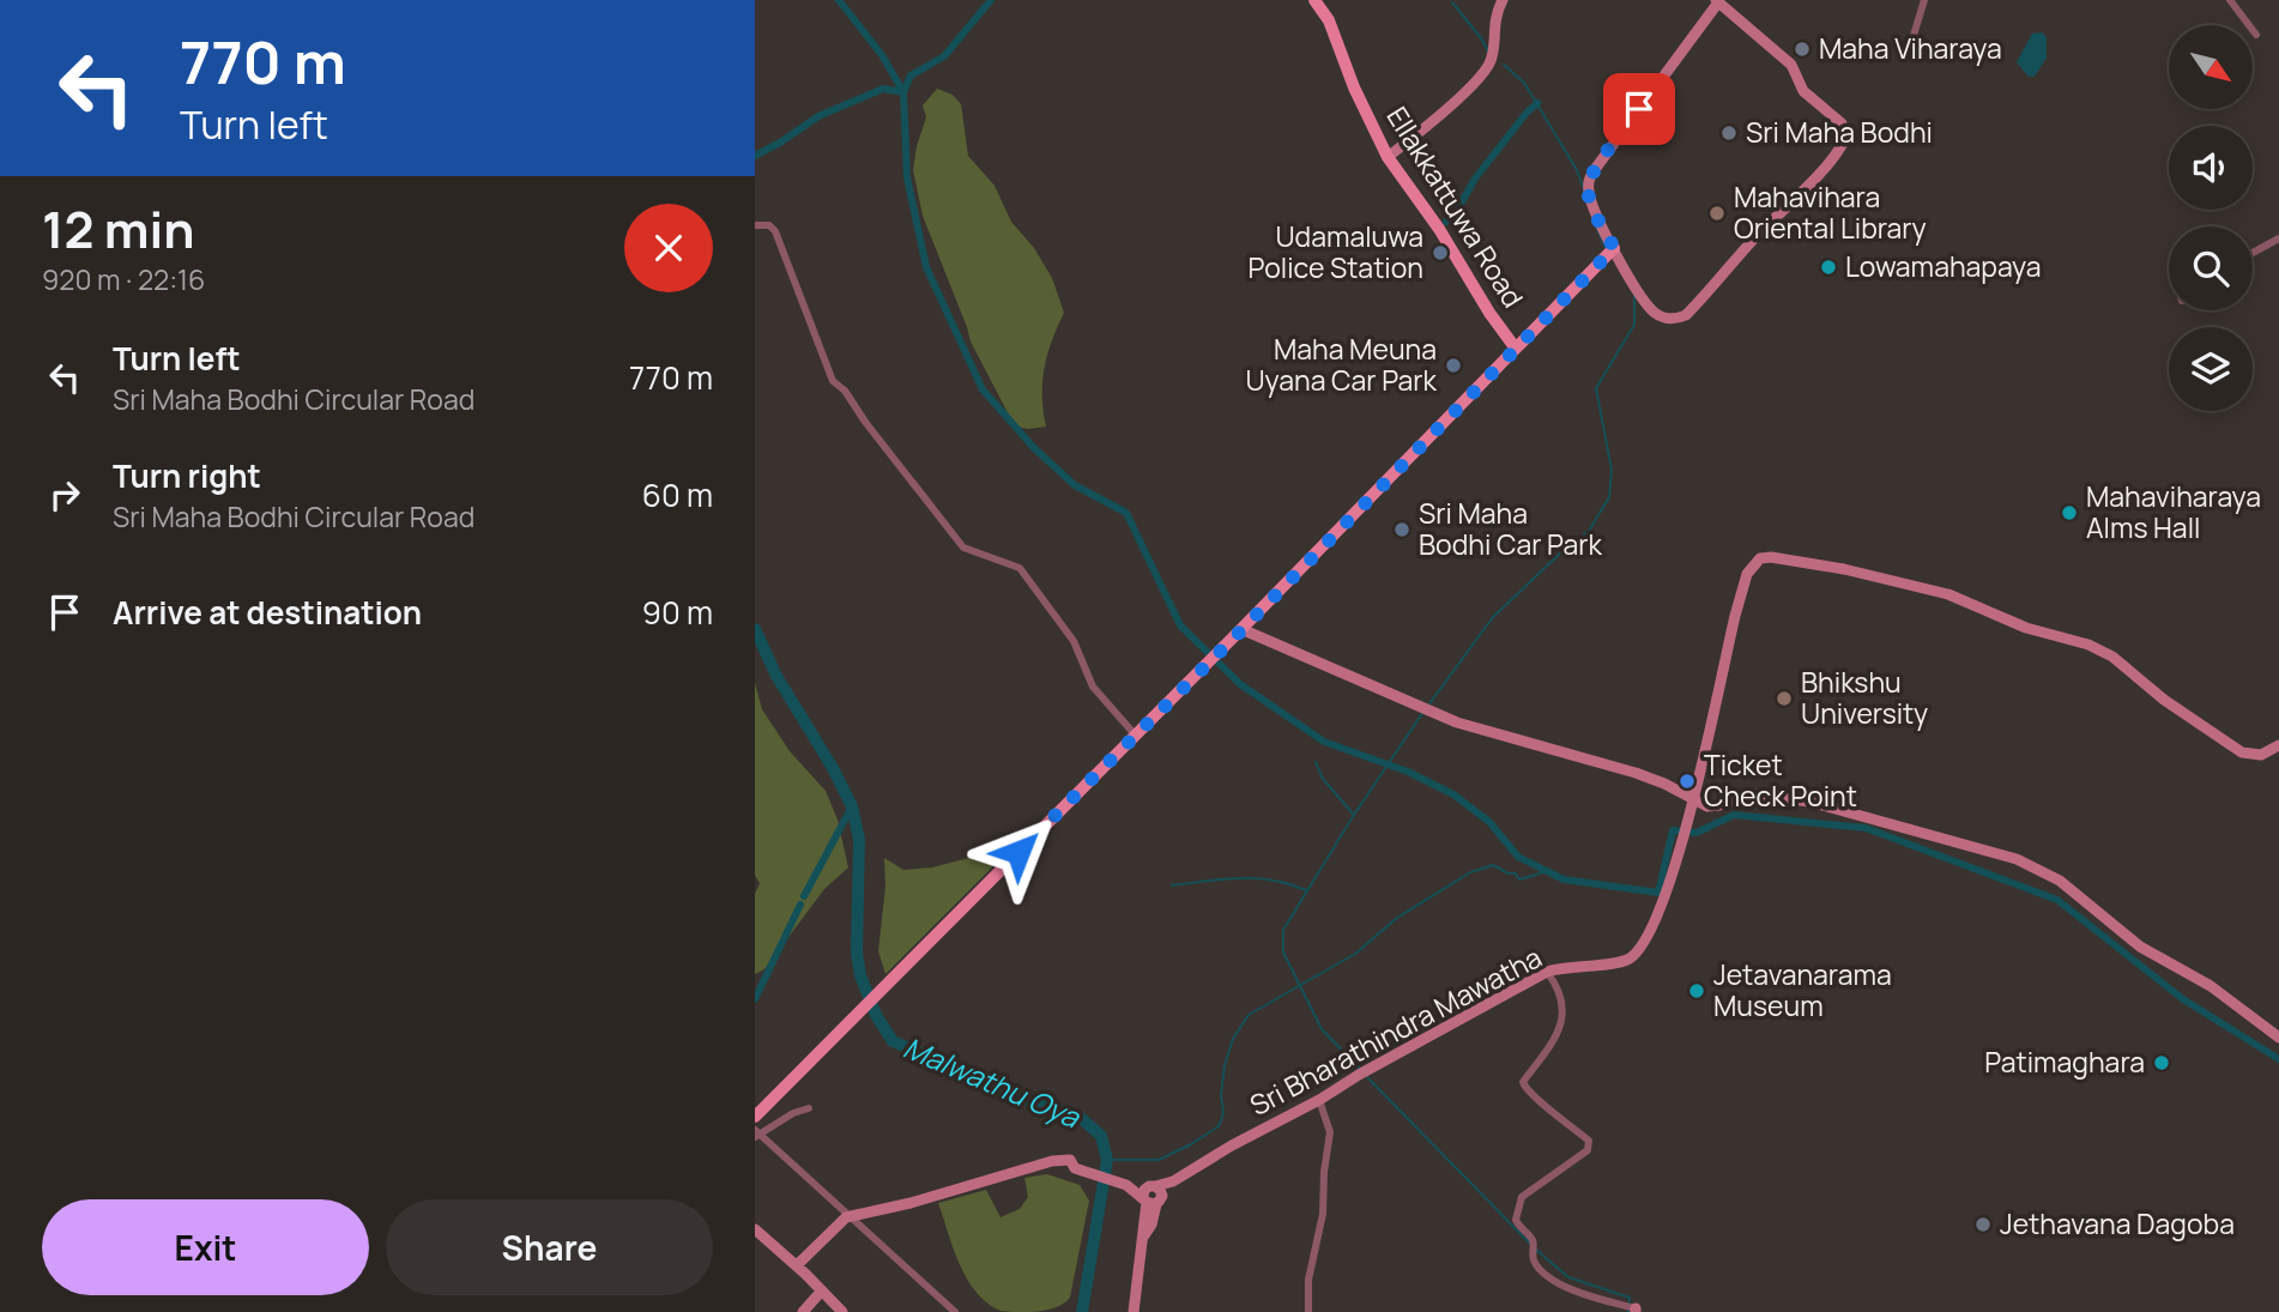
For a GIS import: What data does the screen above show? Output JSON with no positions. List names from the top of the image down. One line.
{"streets":{"main road":["Ellakkattuwa Road","Sri Bharathindra Mawatha"]},"water":["Malwathu Oya"],"places":["Maha Viharaya","Sri Maha Bodhi","Mahavihara Oriental Library","Udamaluwa Police Station","Lowamahapaya","Maha Meuna Uyana Car Park","Mahaviharaya Alms Hall","Sri Maha Bodhi Car Park","Bhikshu University","Ticket Check Point","Jetavanarama Museum","Patimaghara","Jethavana Dagoba"],"north":"bottom right","page":{"turn":["770 m","Turn left"],"heading":["12 min","920 m · 22:16"],"list":[{"name":"Turn left","note":"Sri Maha Bodhi Circular Road","value":"770 m"},{"name":"Turn right","note":"Sri Maha Bodhi Circular Road","value":"60 m"},{"name":"Arrive at destination","value":"90 m"}],"buttons":["Exit","Share"]}}
